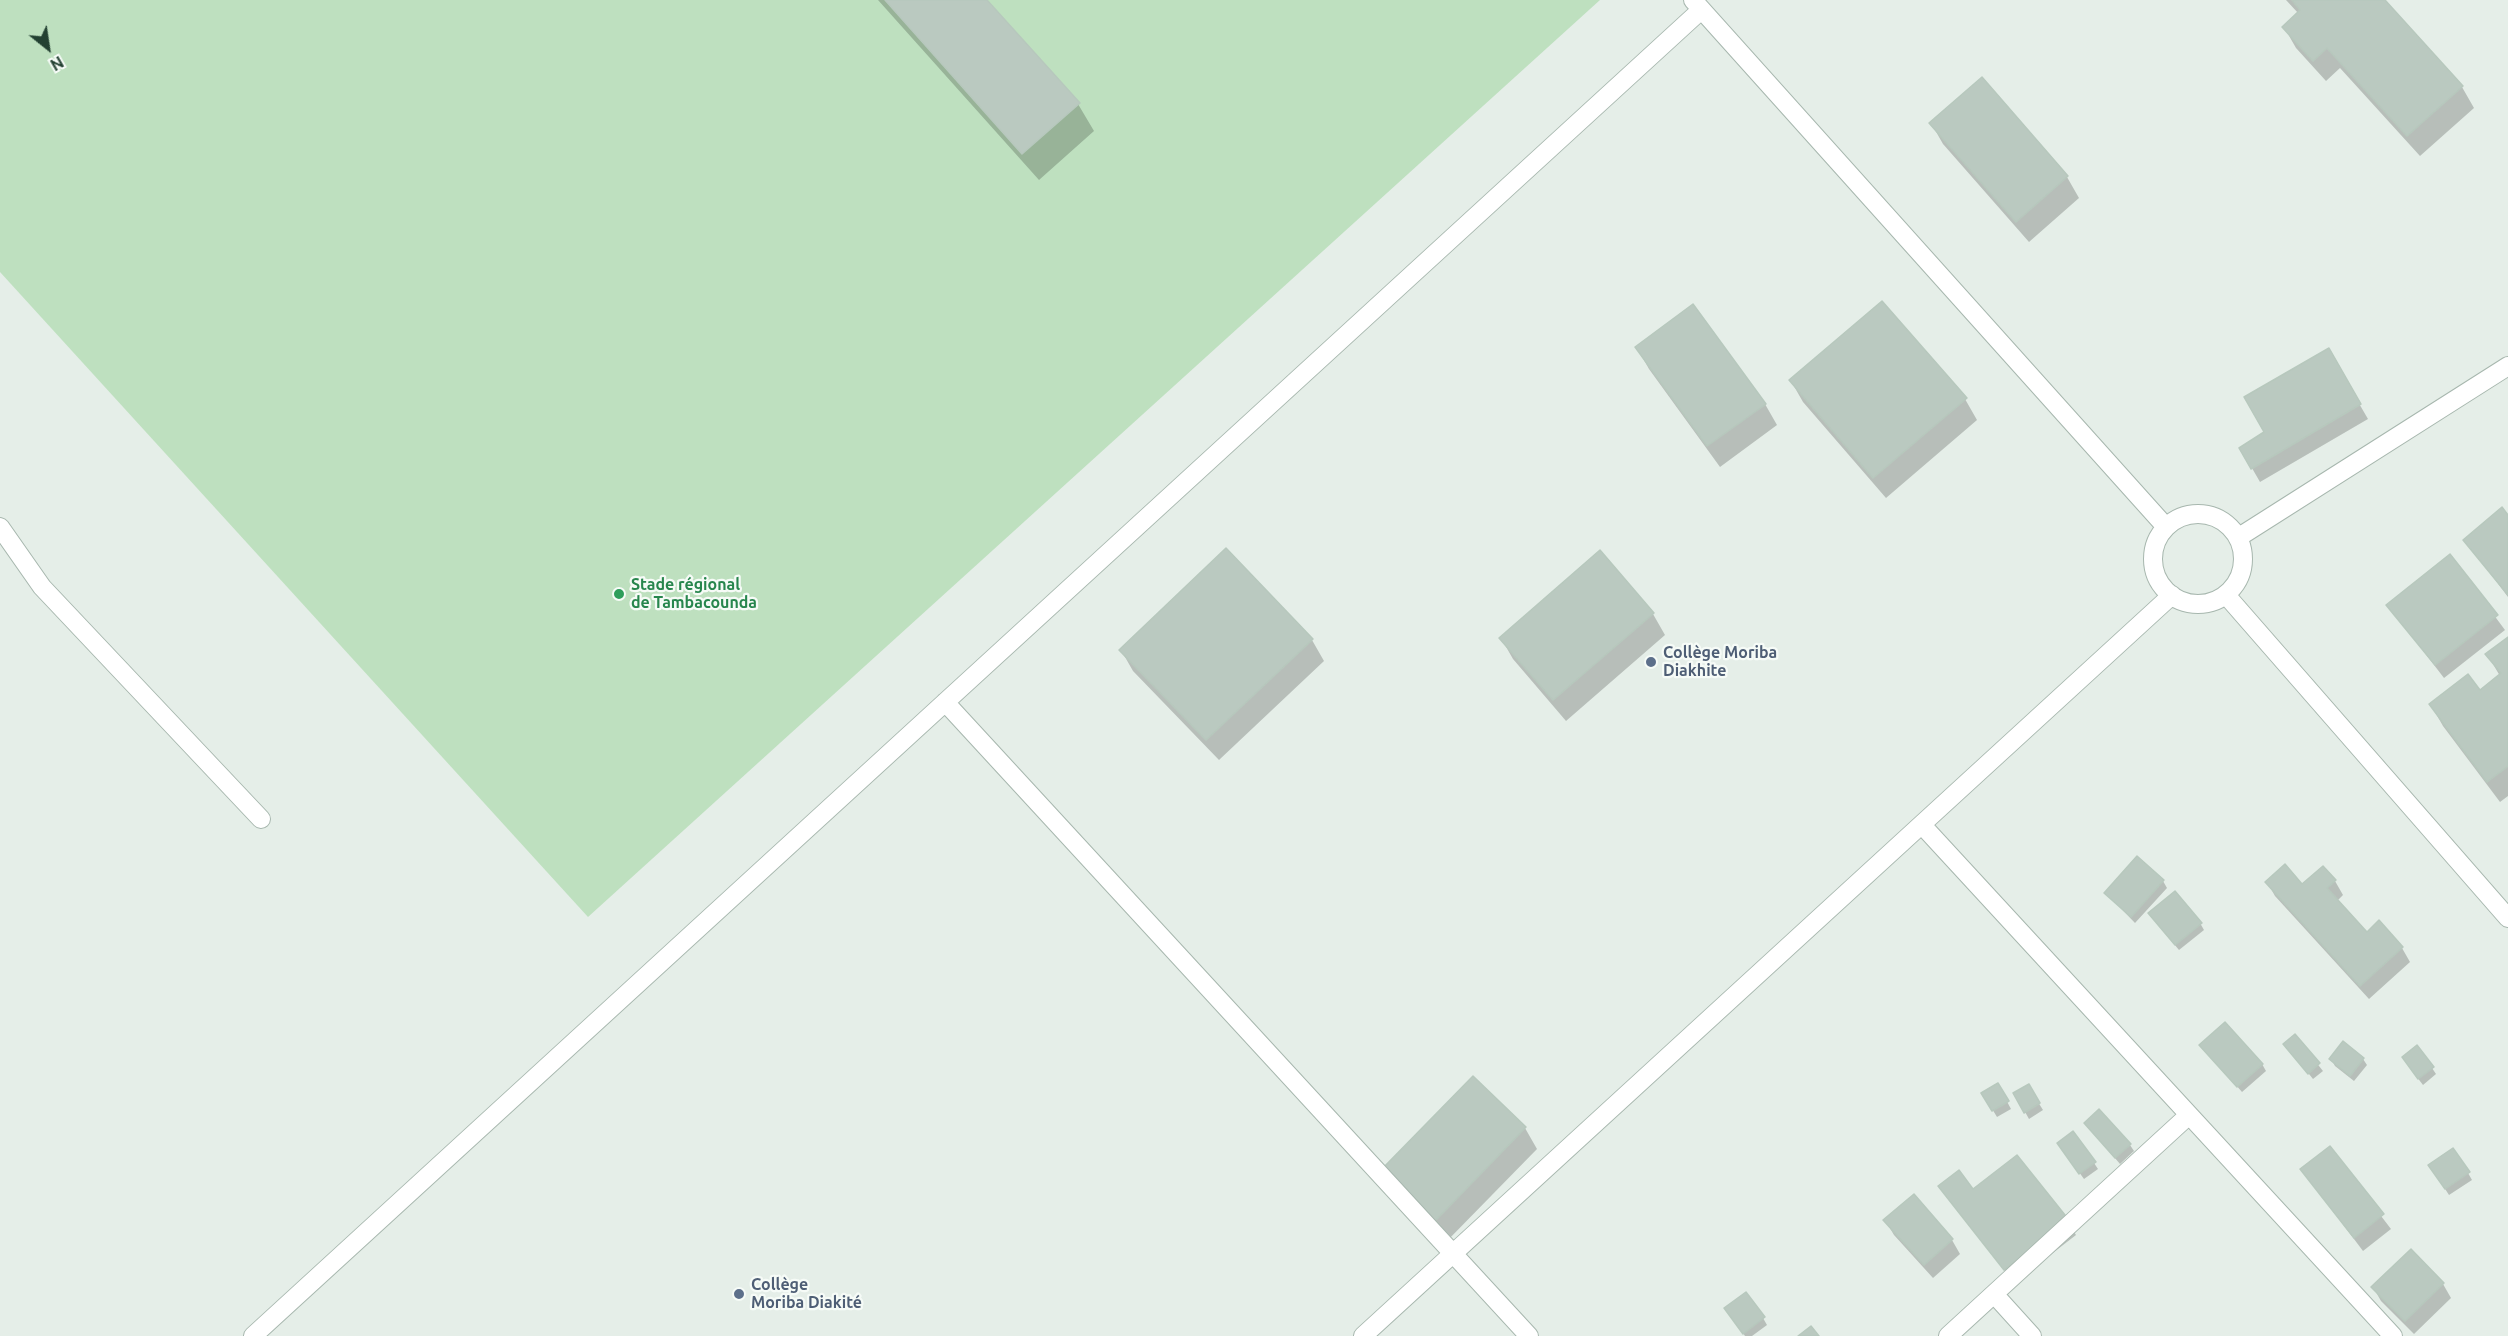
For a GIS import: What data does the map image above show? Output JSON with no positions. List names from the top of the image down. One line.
{"places":["Stade régional de Tambacounda","Collège Moriba Diakhite","Collège Moriba Diakité"],"north":"bottom right"}
